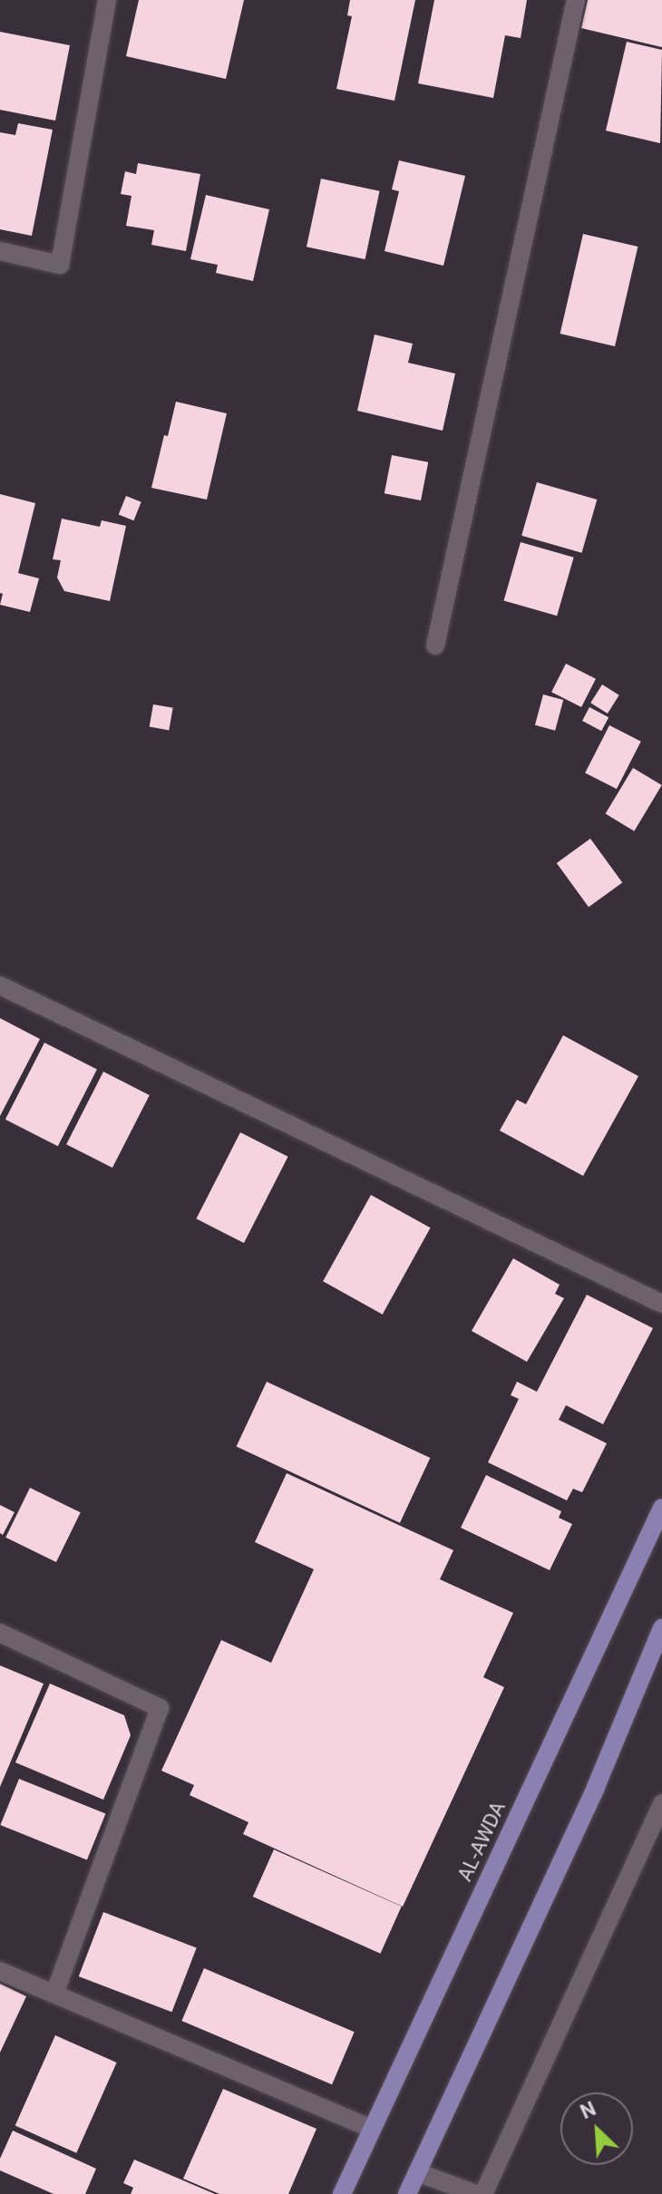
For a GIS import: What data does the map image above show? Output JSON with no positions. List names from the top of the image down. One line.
{"streets":{"main road":["AL-AWDA"]},"north":"top left"}
